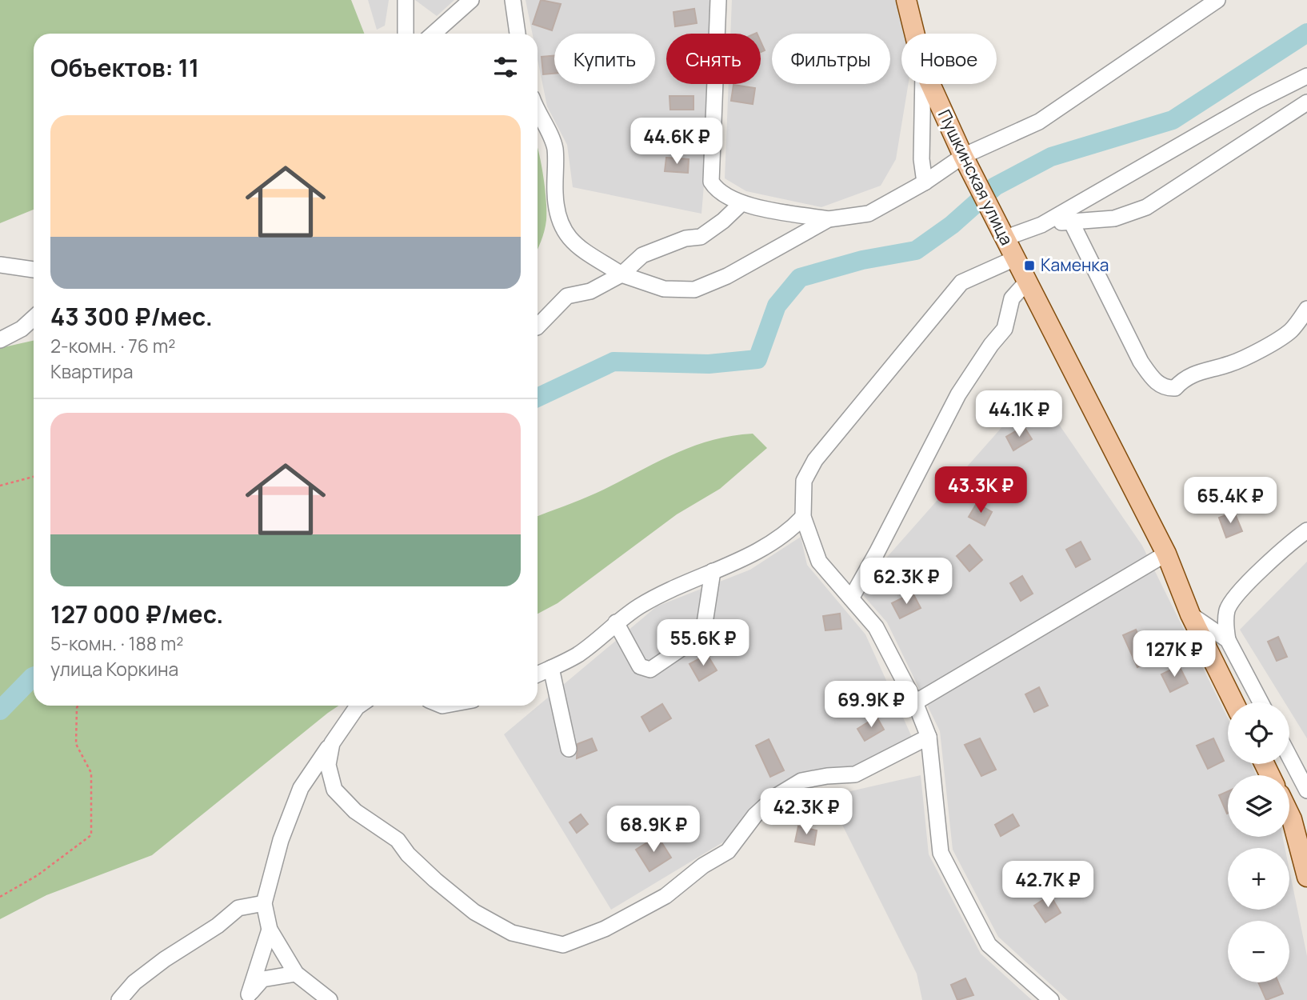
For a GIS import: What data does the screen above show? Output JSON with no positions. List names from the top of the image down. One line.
{"streets":{"main road":["Пушкинская улица"]},"places":{"transit":["Каменка"]},"page":{"chip":["Купить","Снять","Фильтры","Новое"],"heading":"Объектов: 11","list":[{"name":"43 300 ₽/мес.","note":"2-комн. · 76 m² · Квартира"},{"name":"127 000 ₽/мес.","note":"5-комн. · 188 m² · улица Коркина"}],"price":["44.6K ₽","44.1K ₽","43.3K ₽","65.4K ₽","62.3K ₽","55.6K ₽","127K ₽","69.9K ₽","42.3K ₽","68.9K ₽","42.7K ₽"],"map_buttons":["+","−"]}}
